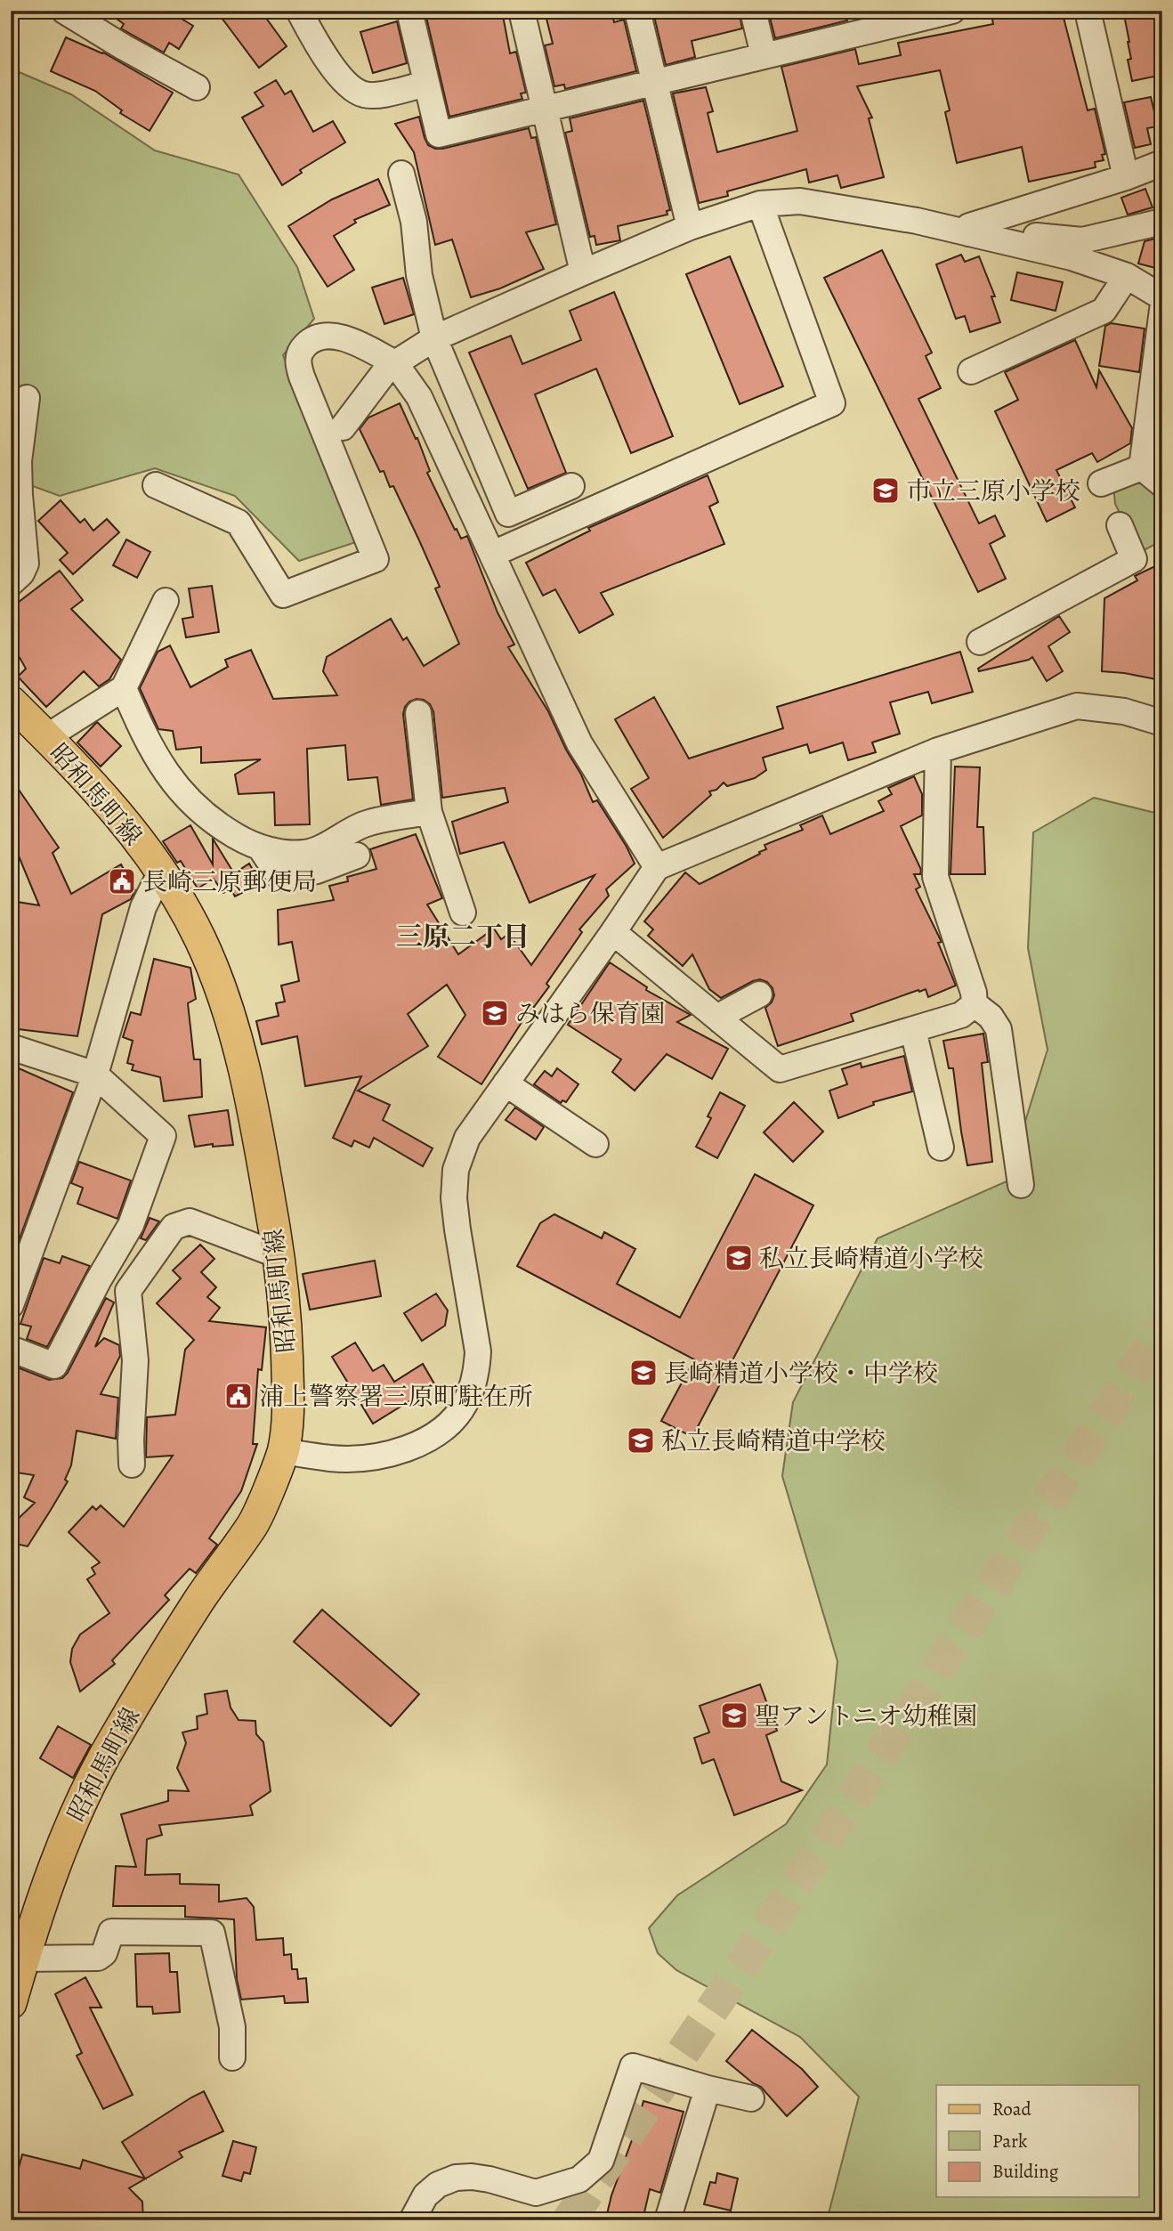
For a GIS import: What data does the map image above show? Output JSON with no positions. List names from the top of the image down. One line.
{"streets":{"main road":["昭和馬町線"]},"districts":["三原二丁目"],"places":{"school or university":["市立三原小学校","みはら保育園","私立長崎精道小学校","長崎精道小学校・中学校","私立長崎精道中学校","聖アントニオ幼稚園"],"public building":["長崎三原郵便局","浦上警察署三原町駐在所"]},"legend":["Road","Park","Building"]}
